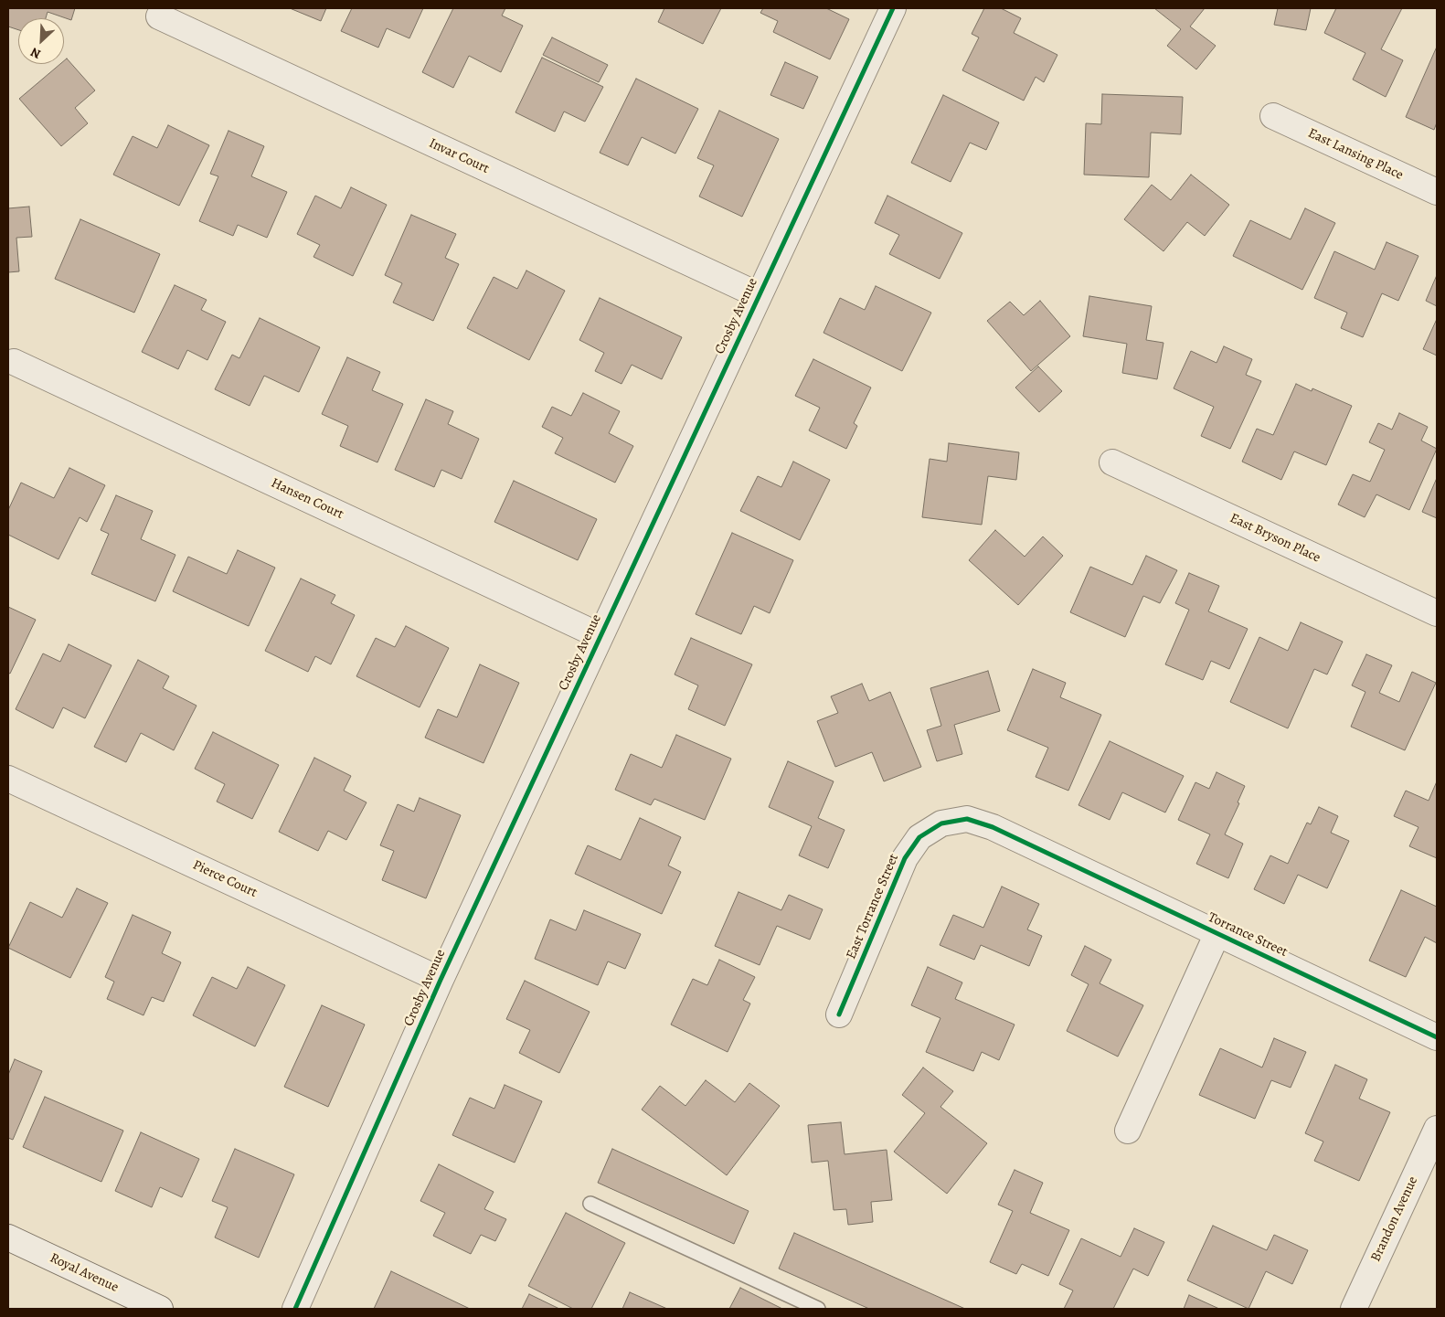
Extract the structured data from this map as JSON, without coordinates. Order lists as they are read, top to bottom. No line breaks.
{"streets":{"street":["East Lansing Place","Invar Court","Crosby Avenue","Hansen Court","East Bryson Place","Pierce Court","East Torrance Street","Torrance Street","Brandon Avenue","Royal Avenue"]},"crossings":[["Invar Court","Crosby Avenue"],["Crosby Avenue","Hansen Court"],["Crosby Avenue","Pierce Court"],["East Torrance Street","Torrance Street"]],"north":"bottom left"}
